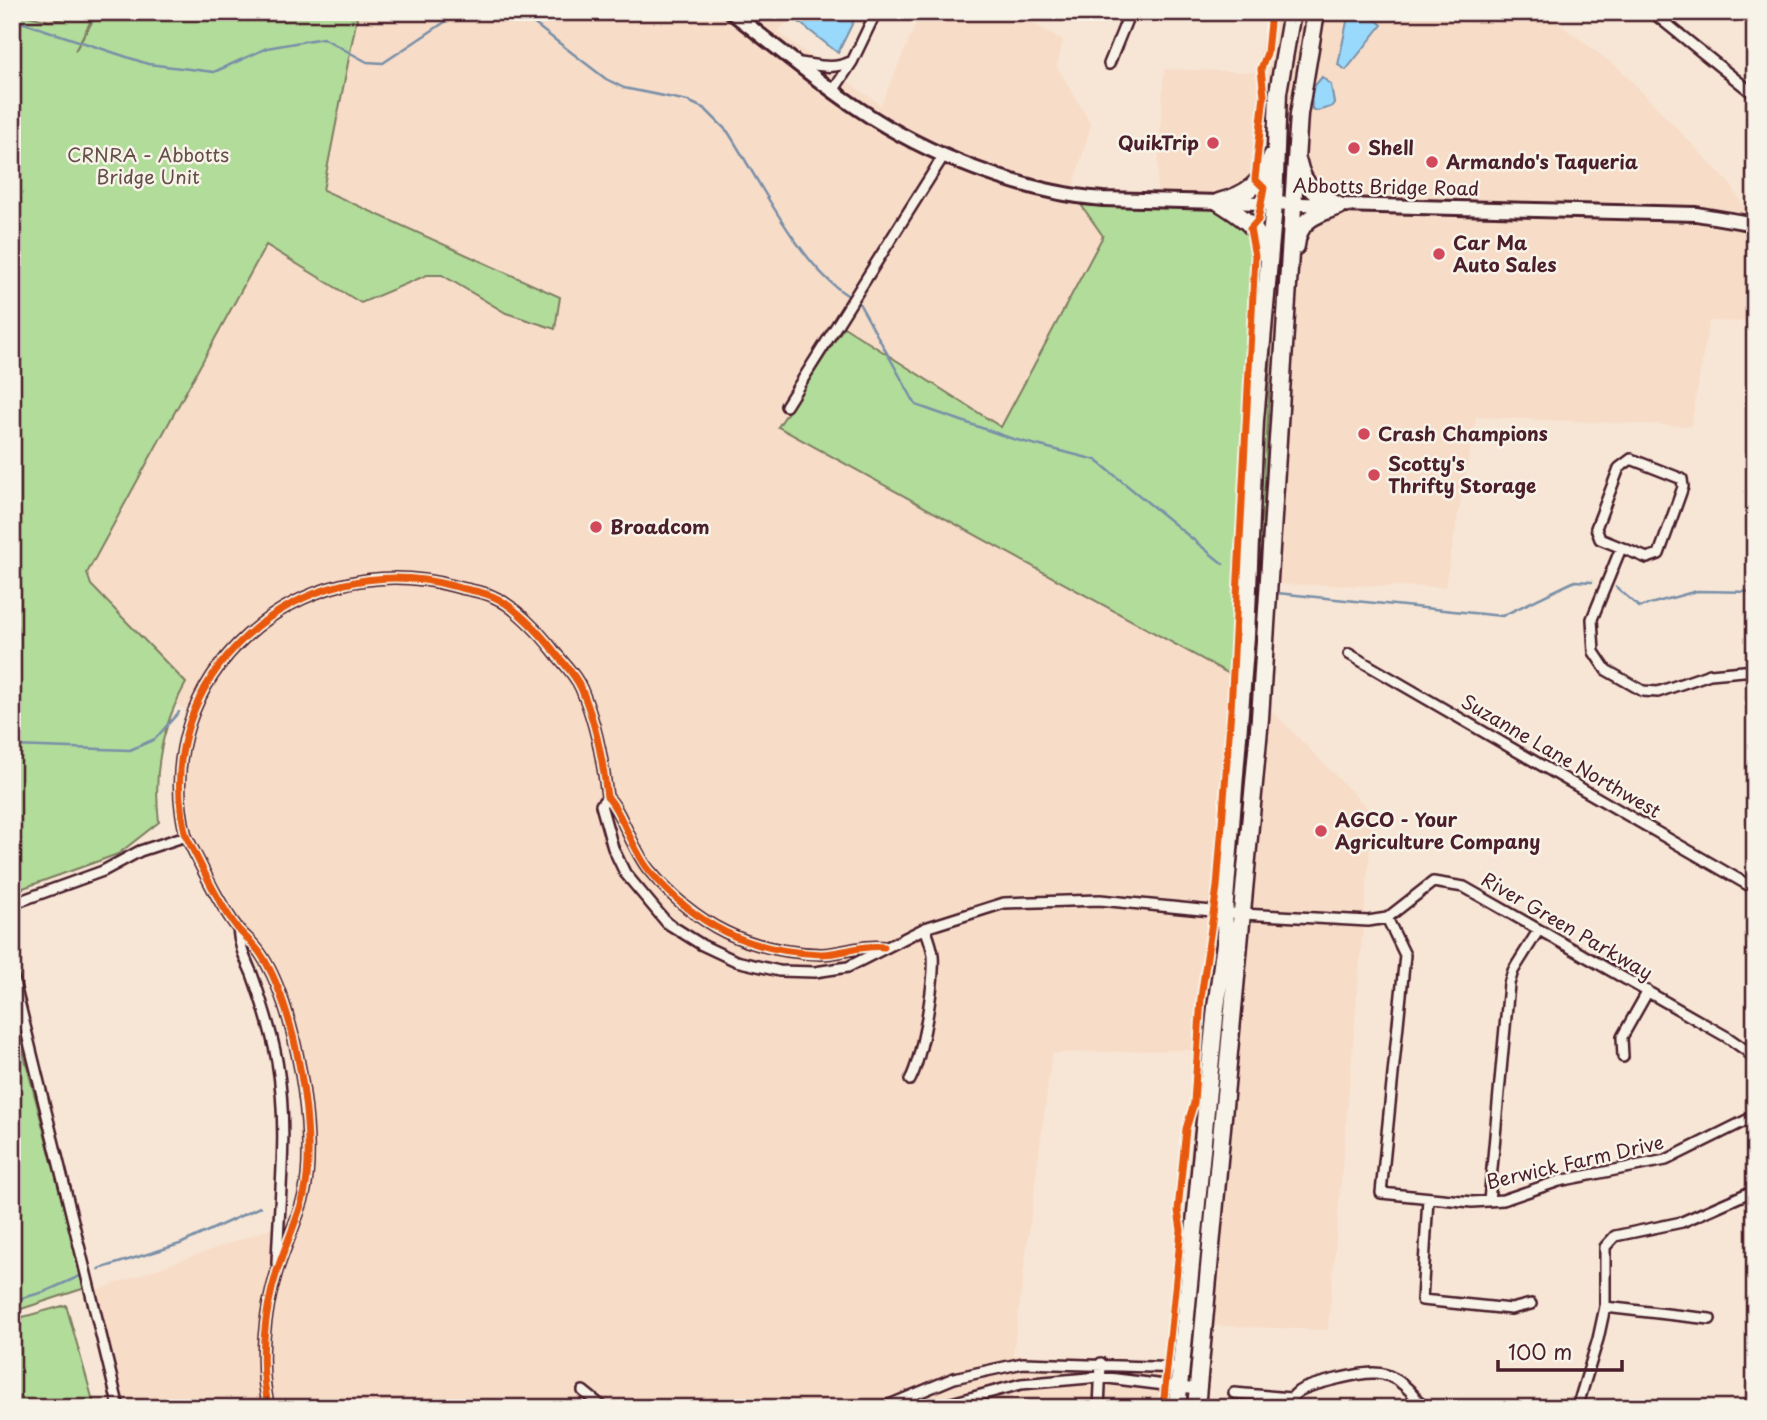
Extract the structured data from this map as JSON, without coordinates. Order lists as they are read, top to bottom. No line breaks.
{"streets":{"main road":["Abbotts Bridge Road"],"street":["Suzanne Lane Northwest","River Green Parkway","Berwick Farm Drive"]},"crossings":[["River Green Parkway","Berwick Farm Drive"]],"parks":["CRNRA - Abbotts Bridge Unit"],"places":["QuikTrip","Shell","Armando's Taqueria","Car Ma Auto Sales","Crash Champions","Scotty's Thrifty Storage","Broadcom","AGCO - Your Agriculture Company"],"scale_bar":"100 m"}
